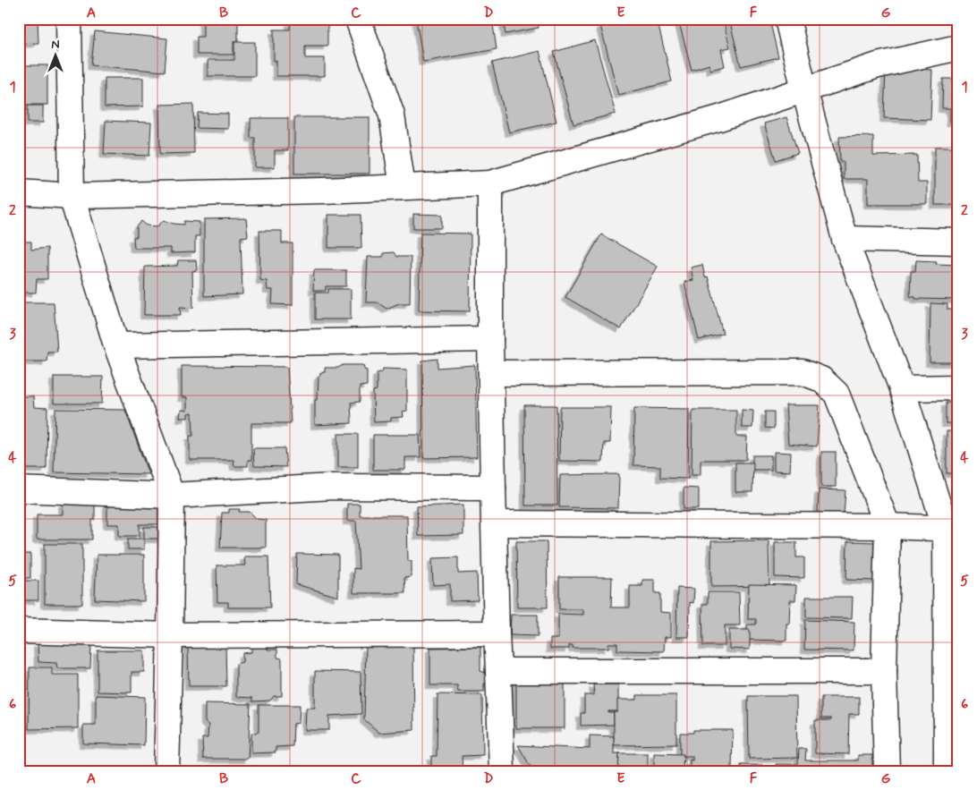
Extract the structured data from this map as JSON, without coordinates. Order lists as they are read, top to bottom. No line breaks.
{"north":"top","grid":{"columns":["A","B","C","D","E","F","G"],"rows":["1","2","3","4","5","6"]}}
